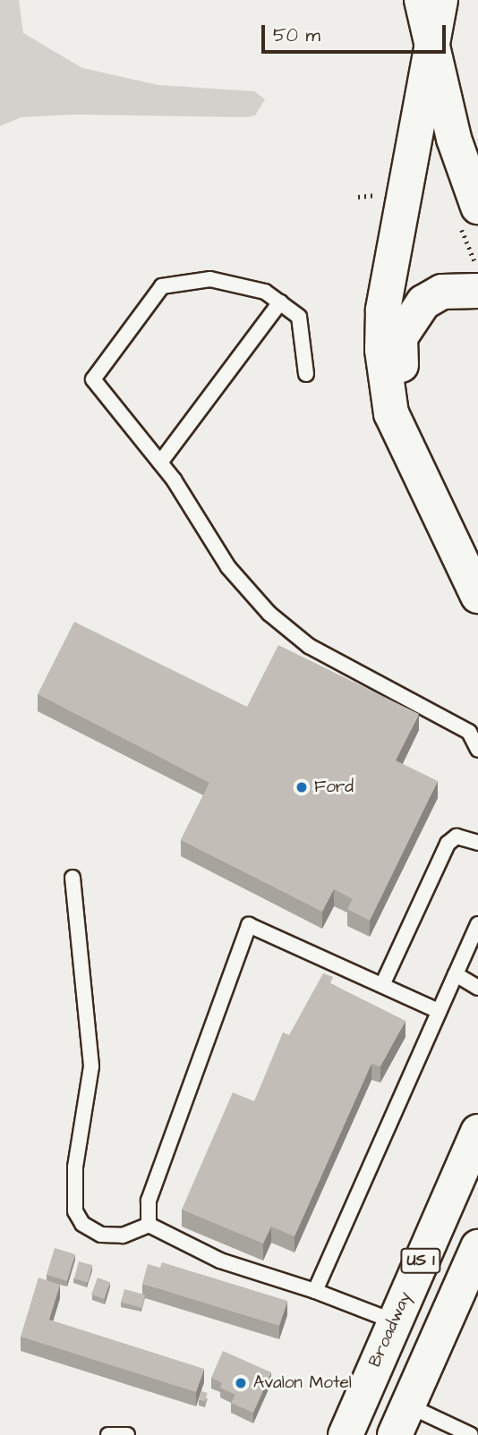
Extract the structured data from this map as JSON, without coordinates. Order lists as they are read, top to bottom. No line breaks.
{"streets":{"main road":["US 1","Broadway"]},"places":["Ford","Avalon Motel"],"scale_bar":"50 m"}
